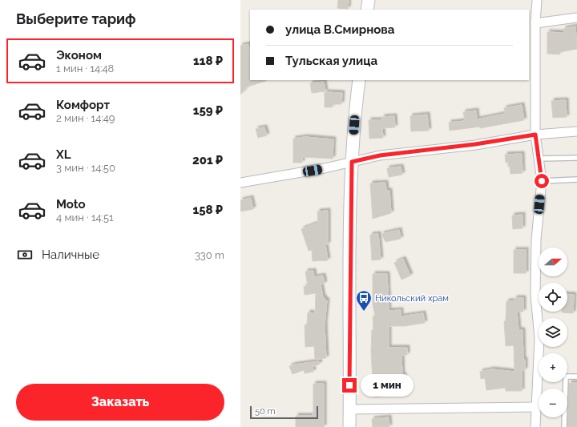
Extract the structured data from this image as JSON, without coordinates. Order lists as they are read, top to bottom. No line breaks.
{"places":{"bus stop":["Никольский храм"]},"scale_bar":"50 m","north":"right","page":{"heading":"Выберите тариф","banner":["улица В.Смирнова","Тульская улица"],"list":[{"name":"Эконом","note":"1 мин · 14:48","value":"118 ₽"},{"name":"Комфорт","note":"2 мин · 14:49","value":"159 ₽"},{"name":"XL","note":"3 мин · 14:50","value":"201 ₽"},{"name":"Moto","note":"4 мин · 14:51","value":"158 ₽"}],"pay":["Наличные","330 m"],"map_buttons":["+","−"],"bubble":"1 мин","buttons":"Заказать","scale":"50 m"}}
